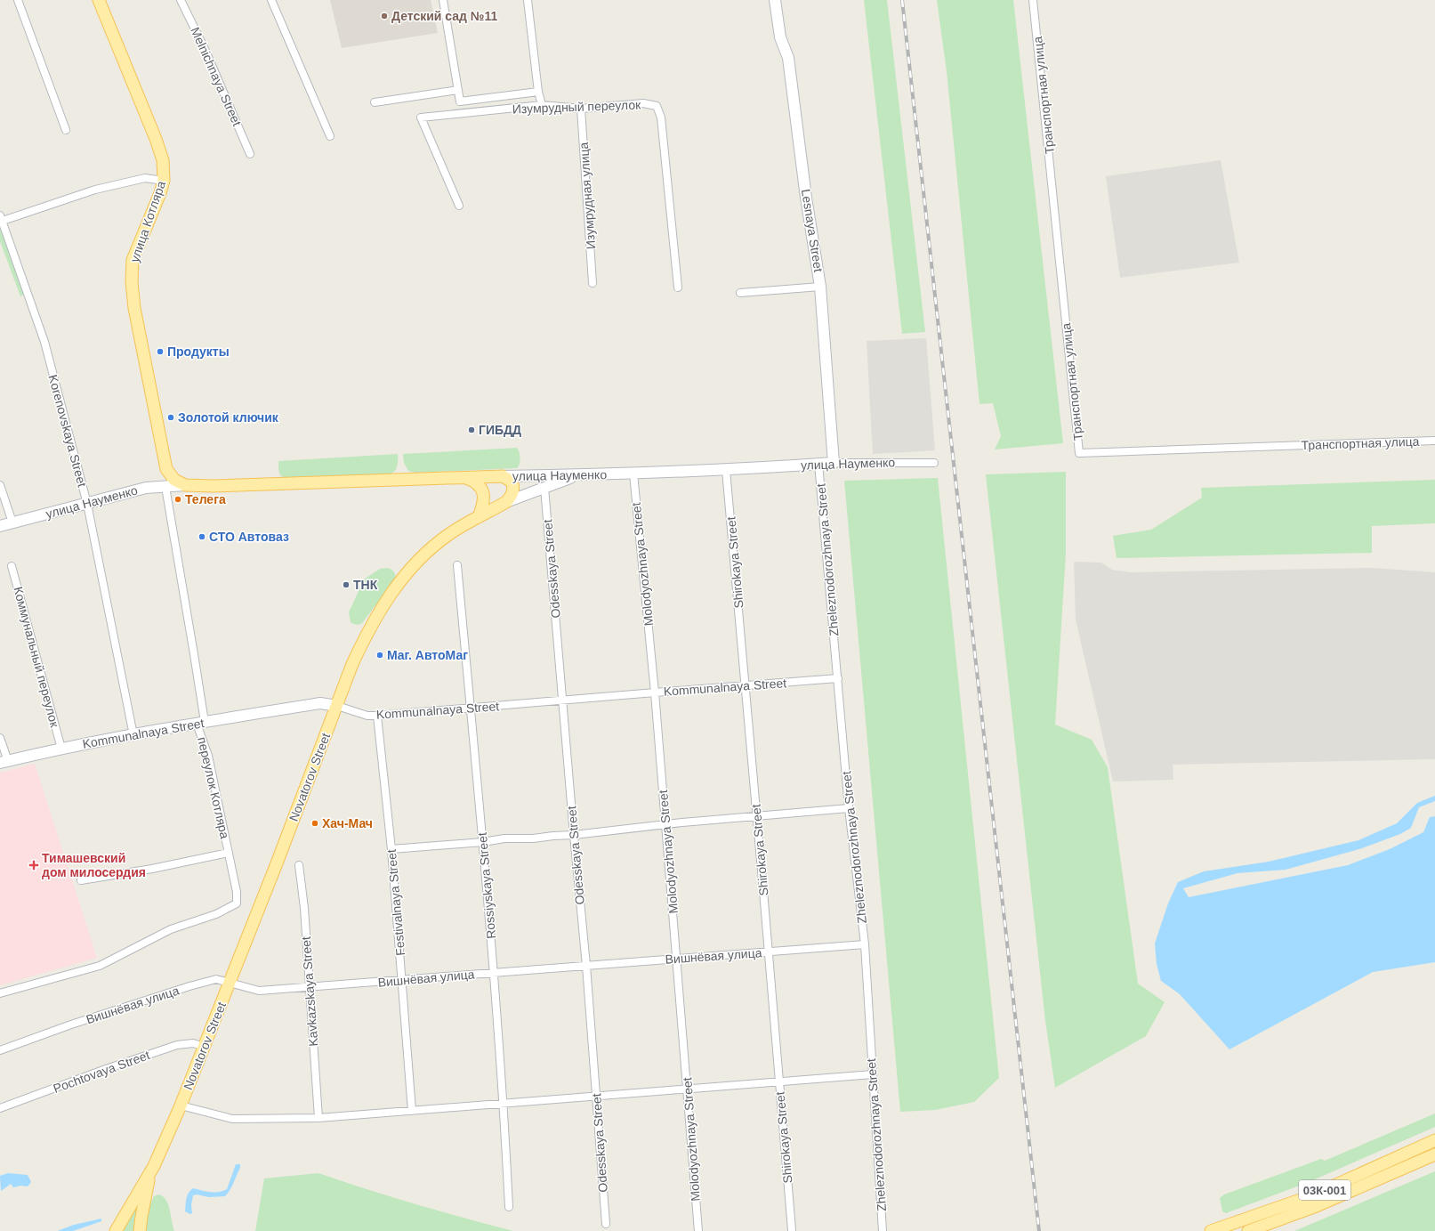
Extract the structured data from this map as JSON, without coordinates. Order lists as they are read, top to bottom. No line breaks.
{"streets":{"main road":["улица Котляра","Lesnaya Street","улица Науменко","Kommunalnaya Street","Novatorov Street","03К-001"],"street":["Melnichnaya Street","Транспортная улица","Изумрудный переулок","Изумрудная улица","Korenovskaya Street","Zheleznodorozhnaya Street","Shirokaya Street","Molodyozhnaya Street","Odesskaya Street","Коммунальный переулок","переулок Котляра","Rossiyskaya Street","Festivalnaya Street","Вишнёвая улица","Kavkazskaya Street","Pochtovaya Street"]},"crossings":[["Изумрудный переулок","Изумрудная улица"],["улица Котляра","улица Науменко"],["Lesnaya Street","улица Науменко"],["Korenovskaya Street","улица Науменко"],["Korenovskaya Street","Kommunalnaya Street"],["улица Науменко","Zheleznodorozhnaya Street"],["улица Науменко","Shirokaya Street"],["улица Науменко","Molodyozhnaya Street"],["улица Науменко","Novatorov Street"],["улица Науменко","переулок Котляра"],["Zheleznodorozhnaya Street","Kommunalnaya Street"],["Zheleznodorozhnaya Street","Вишнёвая улица"],["Shirokaya Street","Kommunalnaya Street"],["Shirokaya Street","Вишнёвая улица"],["Molodyozhnaya Street","Kommunalnaya Street"],["Molodyozhnaya Street","Вишнёвая улица"],["Odesskaya Street","Kommunalnaya Street"],["Odesskaya Street","Novatorov Street"],["Odesskaya Street","Вишнёвая улица"],["Коммунальный переулок","Kommunalnaya Street"],["Kommunalnaya Street","Novatorov Street"],["Kommunalnaya Street","переулок Котляра"],["Kommunalnaya Street","Rossiyskaya Street"],["Kommunalnaya Street","Festivalnaya Street"],["Novatorov Street","Вишнёвая улица"],["Novatorov Street","Pochtovaya Street"],["Rossiyskaya Street","Вишнёвая улица"],["Festivalnaya Street","Вишнёвая улица"],["Вишнёвая улица","Kavkazskaya Street"]],"places":{"other":["Детский сад №11","Продукты","Золотой ключик","ГИБДД","Телега","СТО Автоваз","ТНК","Маг. АвтоМаг","Хач-Мач"],"health":["Тимашевский дом милосердия"]}}
